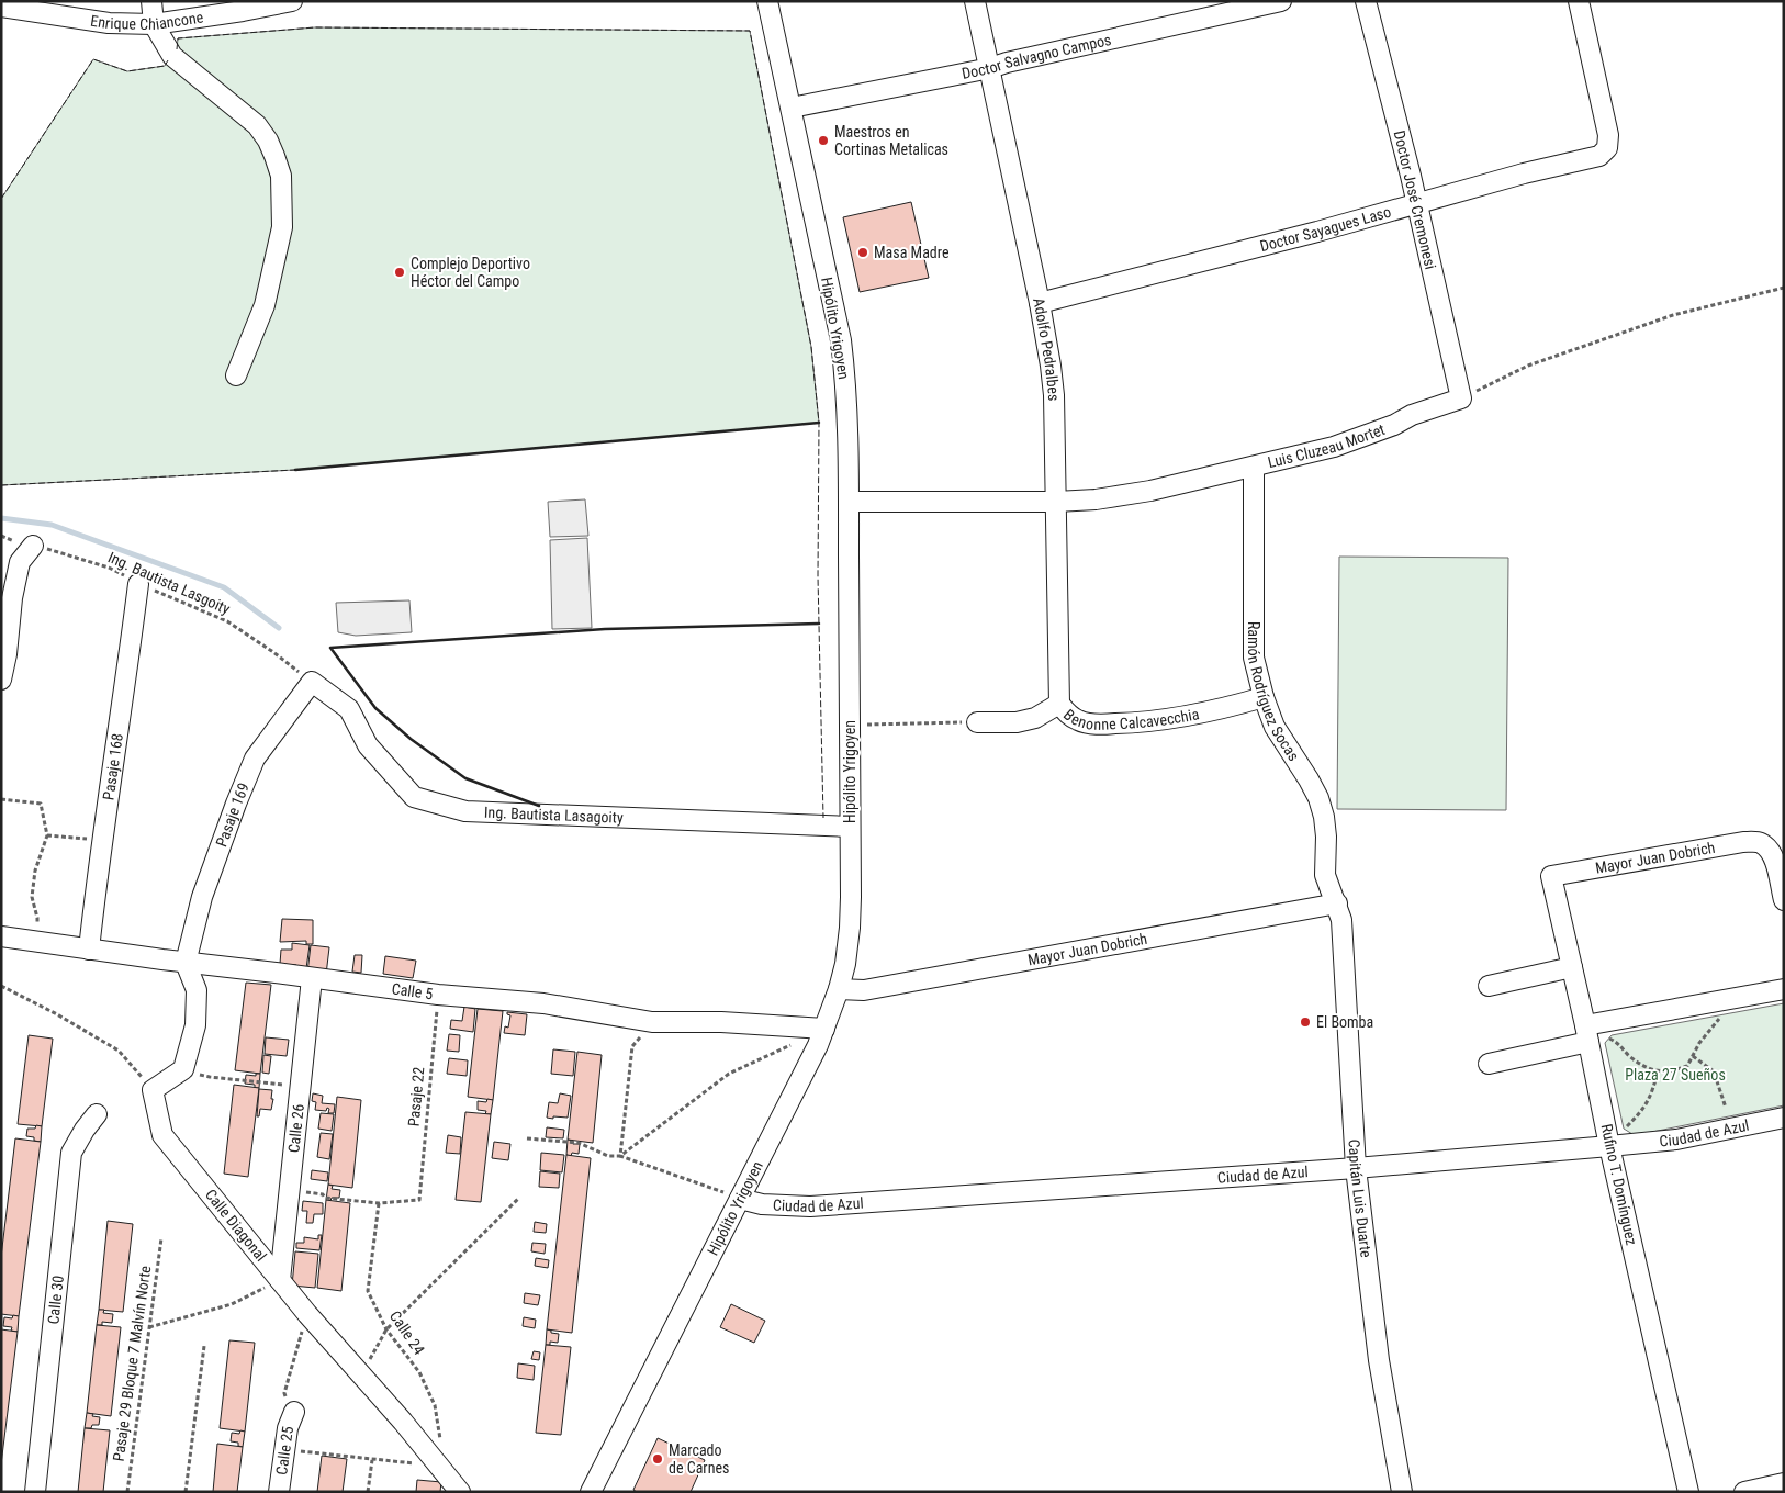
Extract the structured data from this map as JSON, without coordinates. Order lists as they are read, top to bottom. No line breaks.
{"streets":{"street":["Enrique Chiancone","Doctor Salvagno Campos","Doctor José Cremonesi","Doctor Sayagues Laso","Hipólito Yrigoyen","Adolfo Pedralbes","Luis Cluzeau Mortet","Ramón Rodríguez Socas","Benonne Calcavecchia","Pasaje 168","Pasaje 169","Ing. Bautista Lasagoity","Mayor Juan Dobrich","Calle 5","Calle 26","Ciudad de Azul","Rufino T. Domínguez","Capitán Luis Duarte","Calle Diagonal","Calle 30","Calle 25"],"path":["Ing. Bautista Lasgoity","Pasaje 22","Calle 24","Pasaje 29 Bloque 7 Malvín Norte"]},"crossings":[["Doctor Salvagno Campos","Hipólito Yrigoyen"],["Doctor Salvagno Campos","Adolfo Pedralbes"],["Doctor José Cremonesi","Doctor Sayagues Laso"],["Doctor José Cremonesi","Luis Cluzeau Mortet"],["Doctor Sayagues Laso","Adolfo Pedralbes"],["Hipólito Yrigoyen","Luis Cluzeau Mortet"],["Hipólito Yrigoyen","Ing. Bautista Lasagoity"],["Hipólito Yrigoyen","Mayor Juan Dobrich"],["Hipólito Yrigoyen","Calle 5"],["Hipólito Yrigoyen","Ciudad de Azul"],["Adolfo Pedralbes","Luis Cluzeau Mortet"],["Adolfo Pedralbes","Benonne Calcavecchia"],["Luis Cluzeau Mortet","Ramón Rodríguez Socas"],["Ing. Bautista Lasgoity","Pasaje 168"],["Ing. Bautista Lasgoity","Pasaje 169"],["Ing. Bautista Lasgoity","Ing. Bautista Lasagoity"],["Ramón Rodríguez Socas","Benonne Calcavecchia"],["Ramón Rodríguez Socas","Mayor Juan Dobrich"],["Ramón Rodríguez Socas","Capitán Luis Duarte"],["Pasaje 168","Calle 5"],["Pasaje 169","Ing. Bautista Lasagoity"],["Pasaje 169","Calle 5"],["Mayor Juan Dobrich","Rufino T. Domínguez"],["Mayor Juan Dobrich","Capitán Luis Duarte"],["Calle 5","Pasaje 22"],["Calle 5","Calle 26"],["Pasaje 22","Calle 24"],["Calle 26","Calle Diagonal"],["Ciudad de Azul","Rufino T. Domínguez"],["Ciudad de Azul","Capitán Luis Duarte"]],"parks":["Plaza 27 Sueños"],"places":["Maestros en Cortinas Metalicas","Masa Madre","Complejo Deportivo Héctor del Campo","El Bomba","Marcado de Carnes"]}
